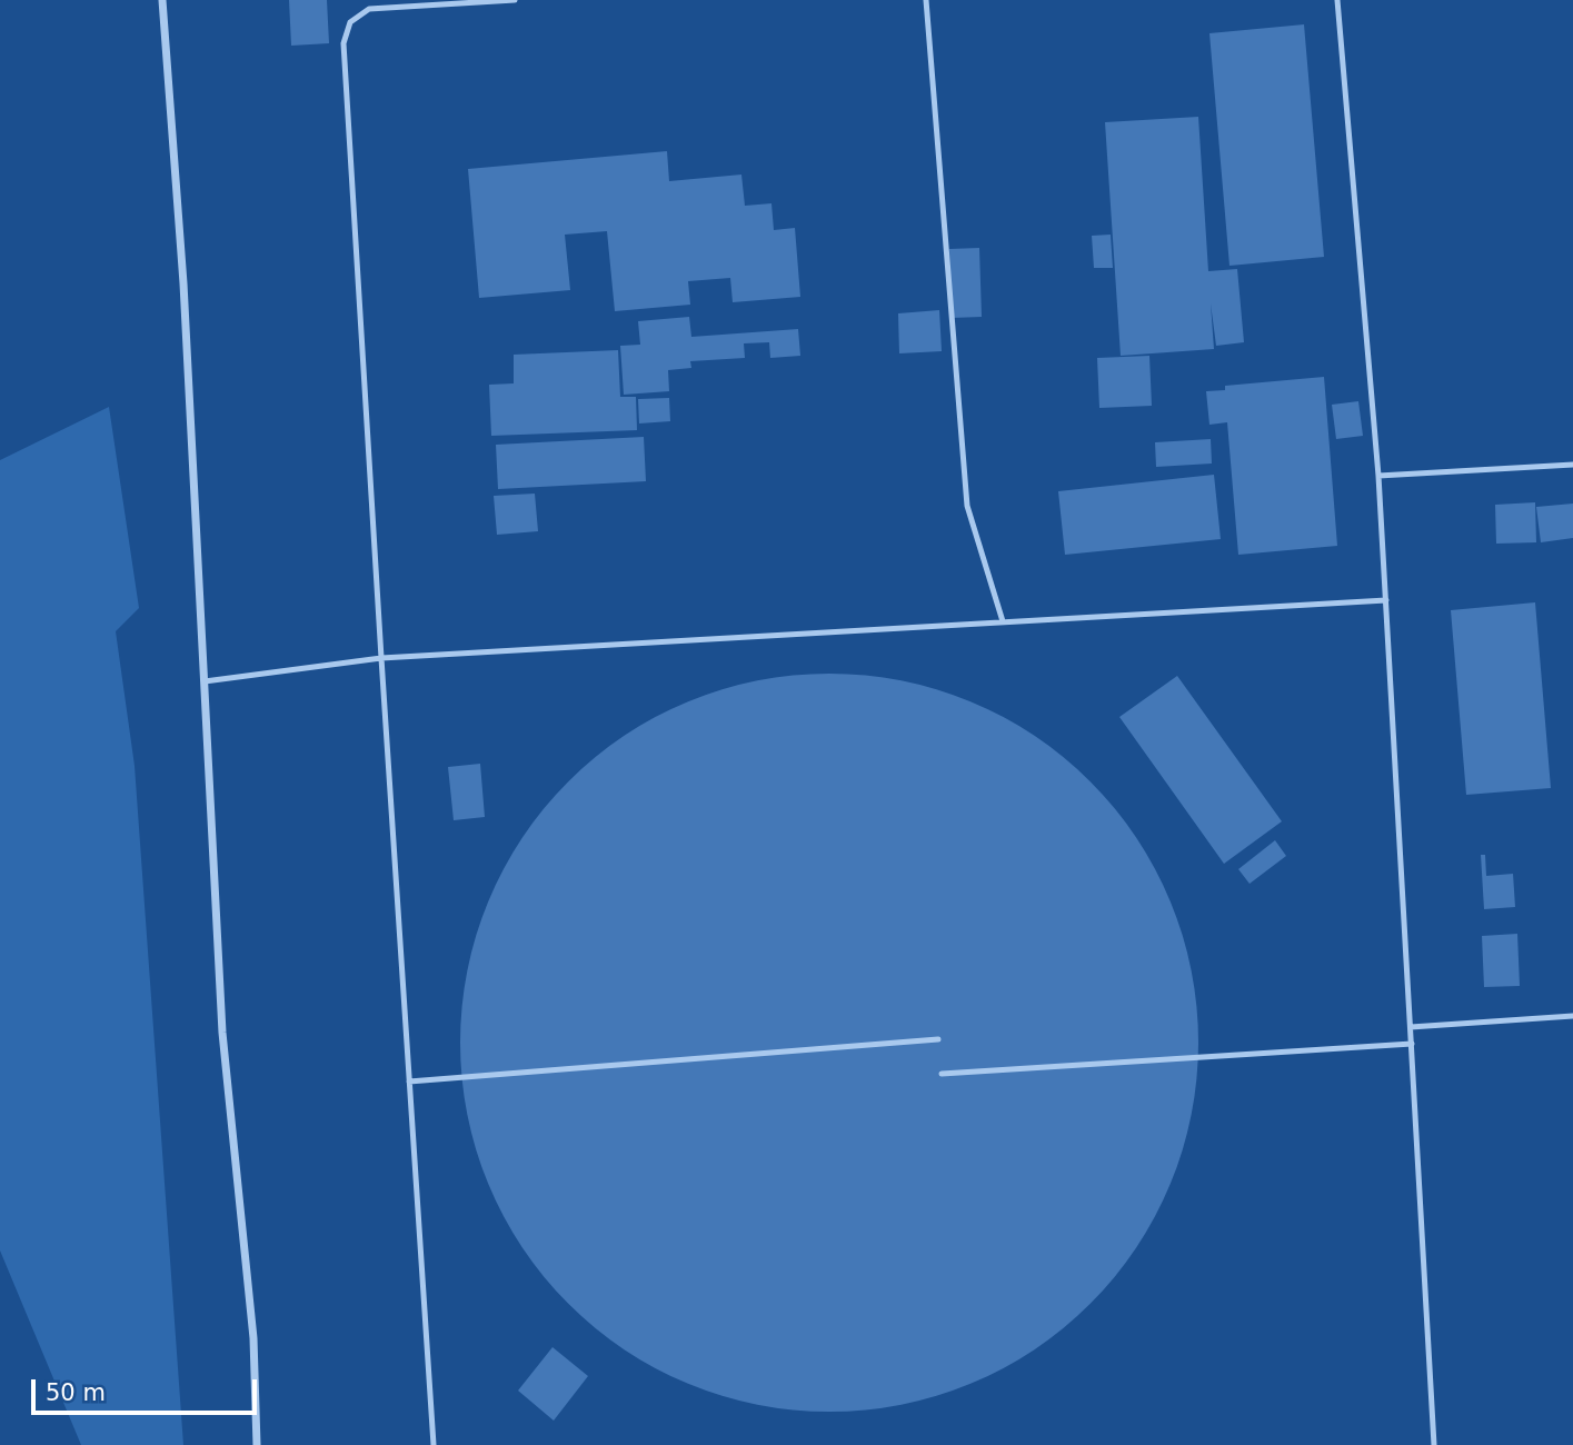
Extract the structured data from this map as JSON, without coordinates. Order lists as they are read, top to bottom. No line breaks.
{"scale_bar":"50 m"}
